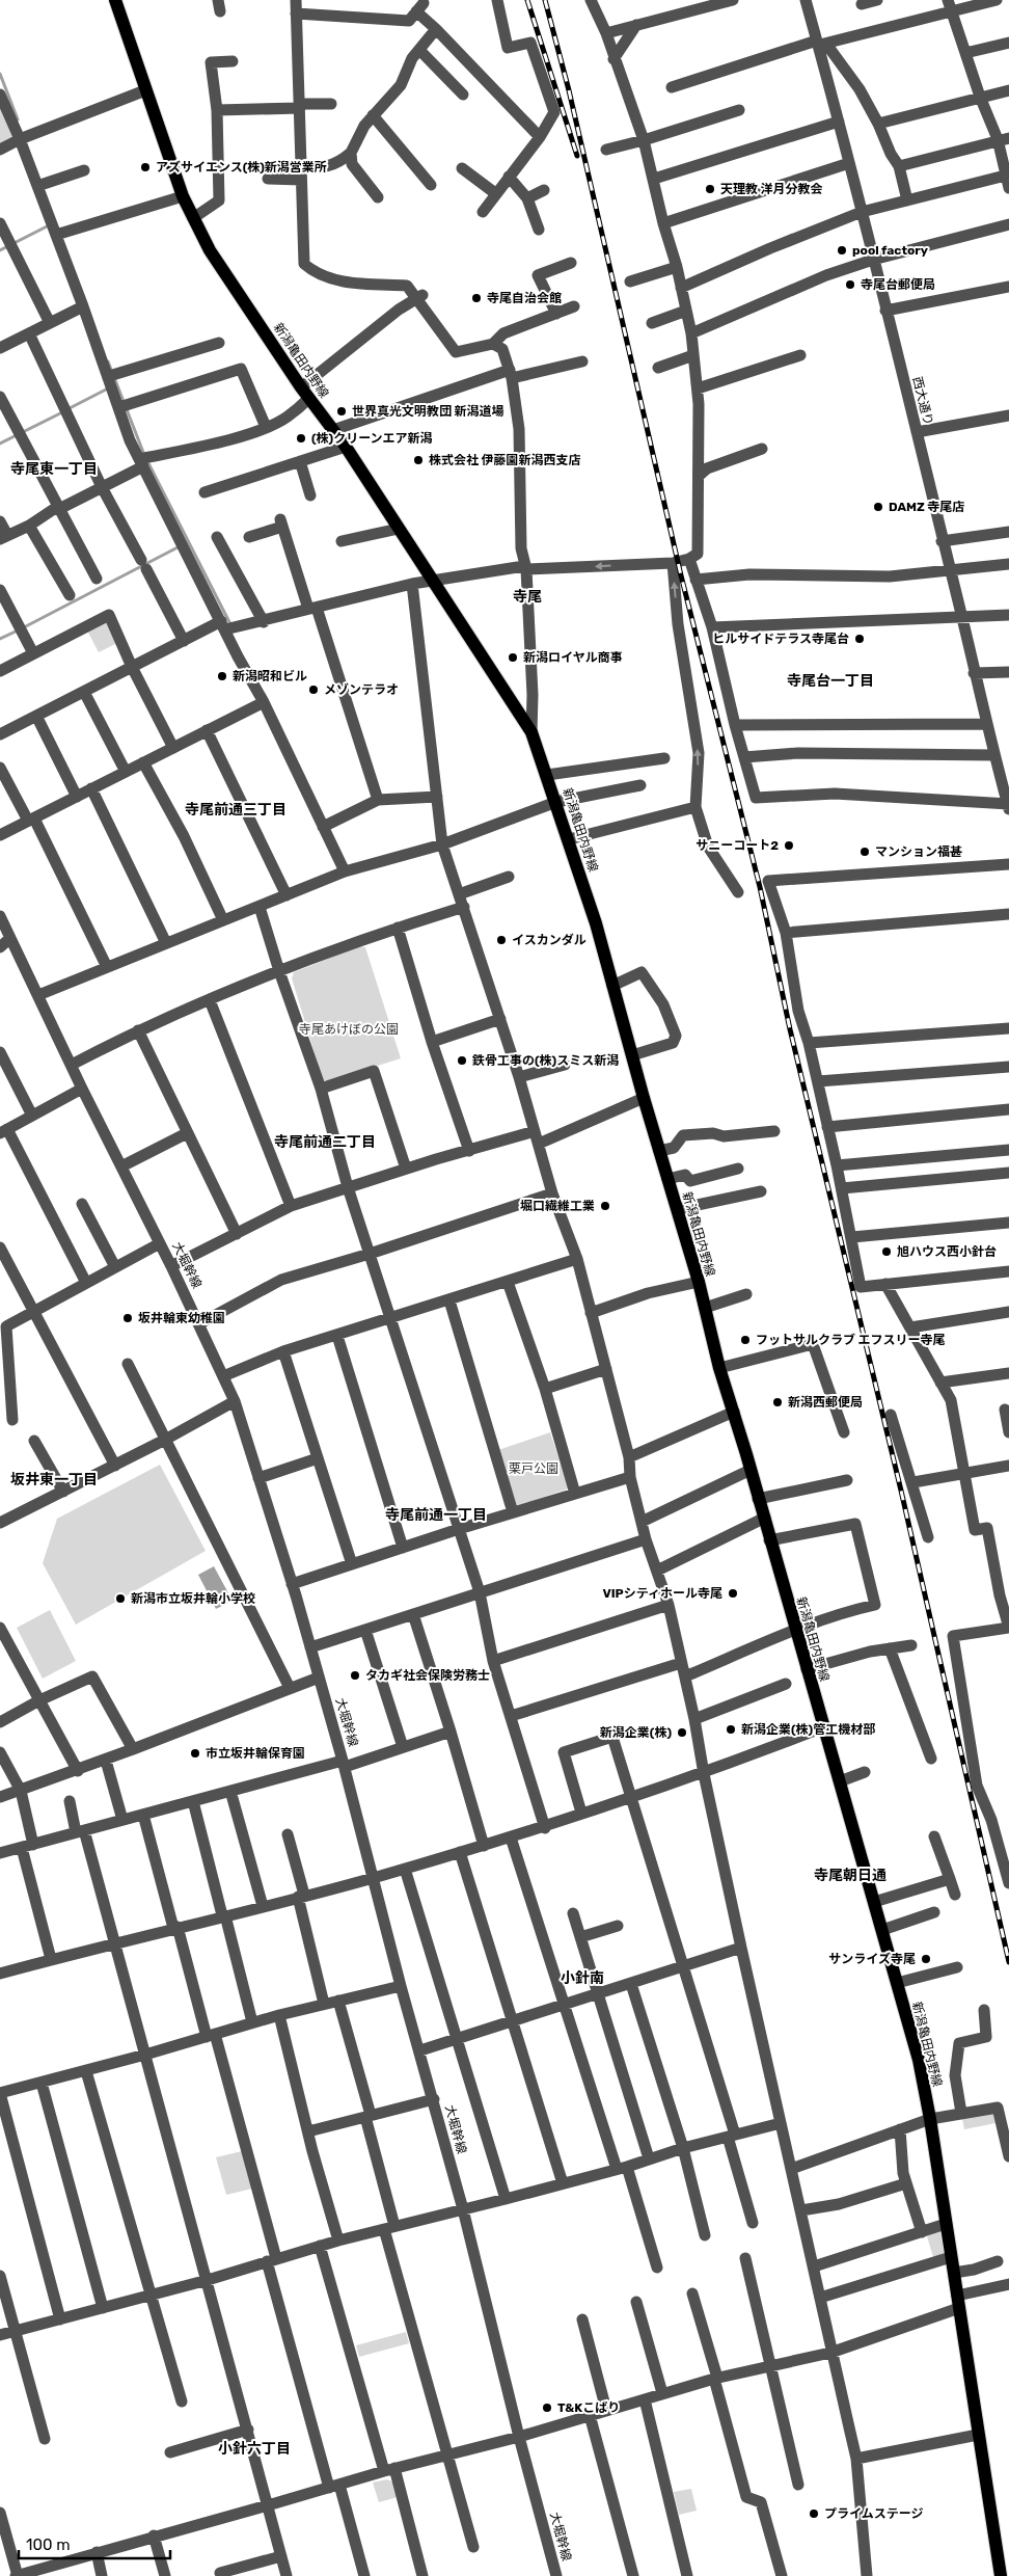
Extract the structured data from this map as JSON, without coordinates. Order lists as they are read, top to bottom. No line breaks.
{"streets":{"main road":["新潟亀田内野線"],"street":["西大通り","大堀幹線"]},"districts":["寺尾東一丁目","寺尾","寺尾台一丁目","寺尾前通三丁目","寺尾前通二丁目","坂井東一丁目","寺尾前通一丁目","寺尾朝日通","小針南","小針六丁目"],"parks":["寺尾あけぼの公園","栗戸公園"],"places":["アズサイエンス(株)新潟営業所","天理教 洋月分教会","pool factory","寺尾台郵便局","寺尾自治会館","世界真光文明教団 新潟道場","(株)クリーンエア新潟","株式会社 伊藤園新潟西支店","DAMZ 寺尾店","ヒルサイドテラス寺尾台","新潟ロイヤル商事","新潟昭和ビル","メゾンテラオ","サニーコート2","マンション福甚","イスカンダル","鉄骨工事の(株)スミス新潟","堀口繊維工業","旭ハウス西小針台","坂井輪東幼稚園","フットサルクラブ エフスリー寺尾","新潟西郵便局","VIPシティホール寺尾","新潟市立坂井輪小学校","タカギ社会保険労務士","新潟企業(株)管工機材部","新潟企業(株)","市立坂井輪保育園","サンライズ寺尾","T&Kこばり","プライムステージ"],"scale_bar":"100 m"}
